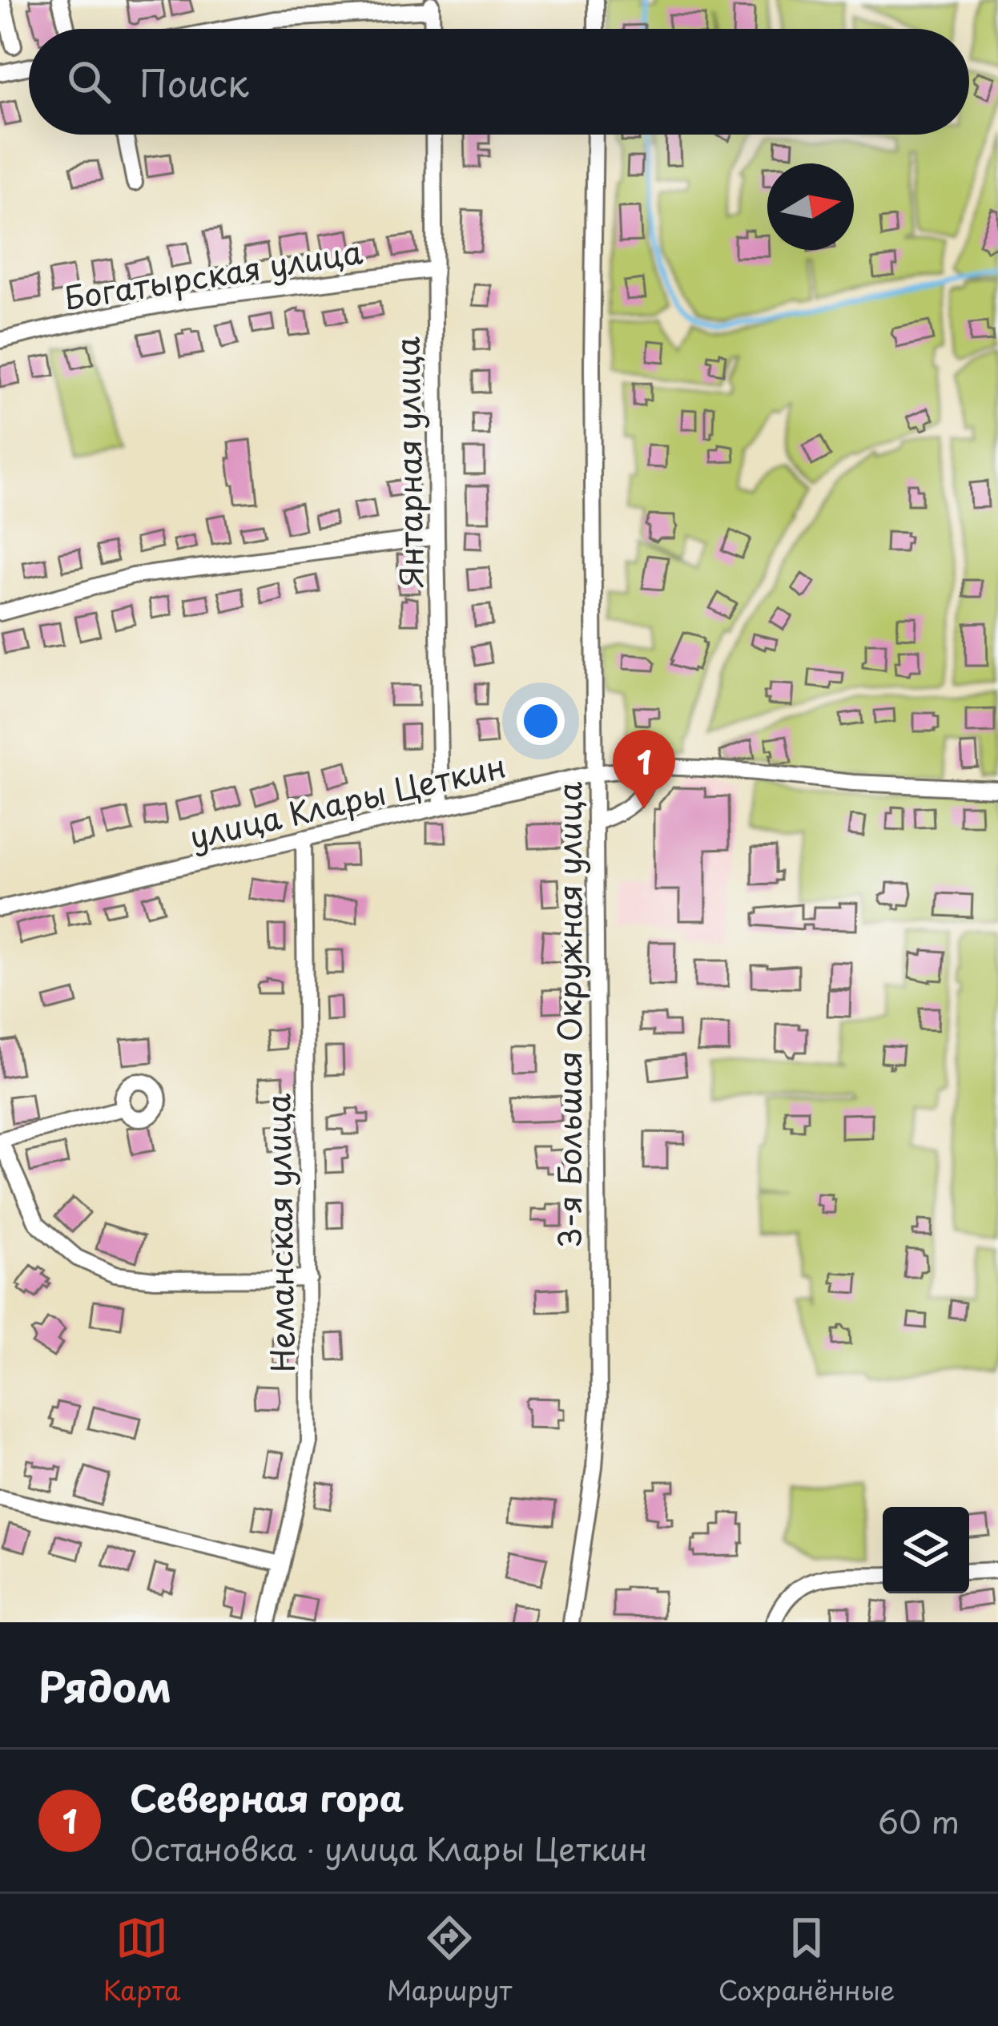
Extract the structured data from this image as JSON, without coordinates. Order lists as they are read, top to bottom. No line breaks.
{"streets":{"street":["Богатырская улица","Янтарная улица","улица Клары Цеткин","3-я Большая Окружная улица","Неманская улица"]},"crossings":[["Богатырская улица","Янтарная улица"],["Янтарная улица","улица Клары Цеткин"],["улица Клары Цеткин","3-я Большая Окружная улица"],["улица Клары Цеткин","Неманская улица"]],"north":"right","page":{"search":"Поиск","pins":"1","heading":"Рядом","list":[{"mark":"1","name":"Северная гора","note":"Остановка · улица Клары Цеткин","value":"60 m"}],"nav":["Карта","Маршрут","Сохранённые"]}}
